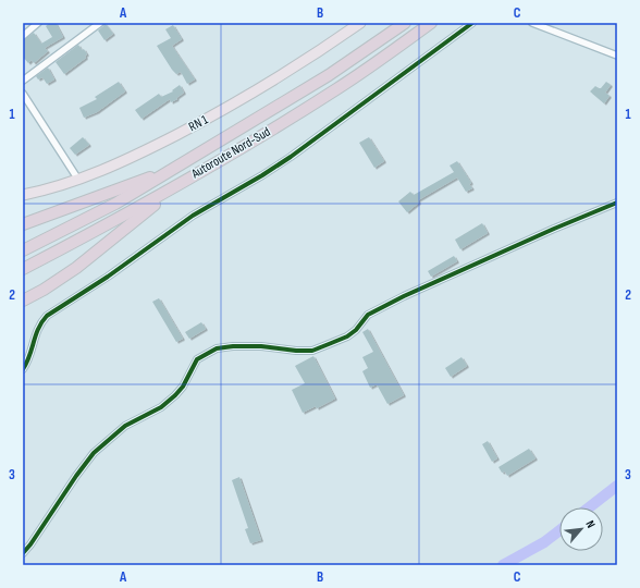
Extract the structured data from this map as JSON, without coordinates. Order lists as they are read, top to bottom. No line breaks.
{"streets":{"highway":["Autoroute Nord-Sud"],"main road":["RN 1"]},"north":"top right","grid":{"columns":["A","B","C"],"rows":["1","2","3"]}}
